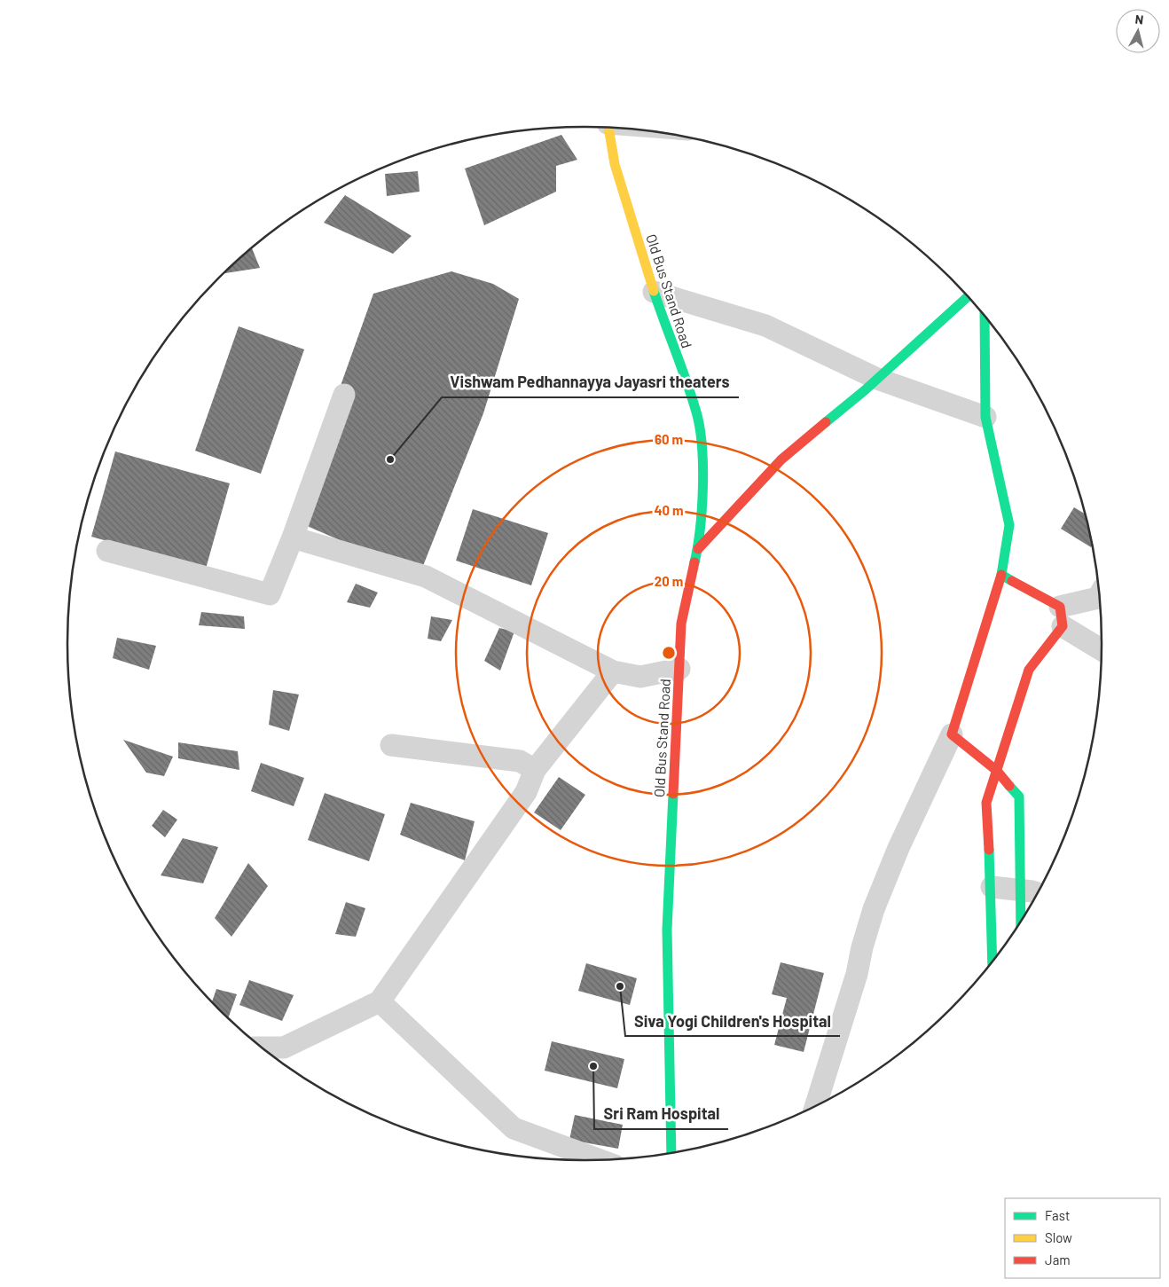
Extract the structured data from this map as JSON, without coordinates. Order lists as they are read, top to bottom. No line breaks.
{"streets":{"main road":["Old Bus Stand Road"]},"places":["Vishwam Pedhannayya Jayasri theaters","Siva Yogi Children's Hospital","Sri Ram Hospital"],"legend":["Fast","Slow","Jam"],"north":"top","rings":["60 m","40 m","20 m"]}
